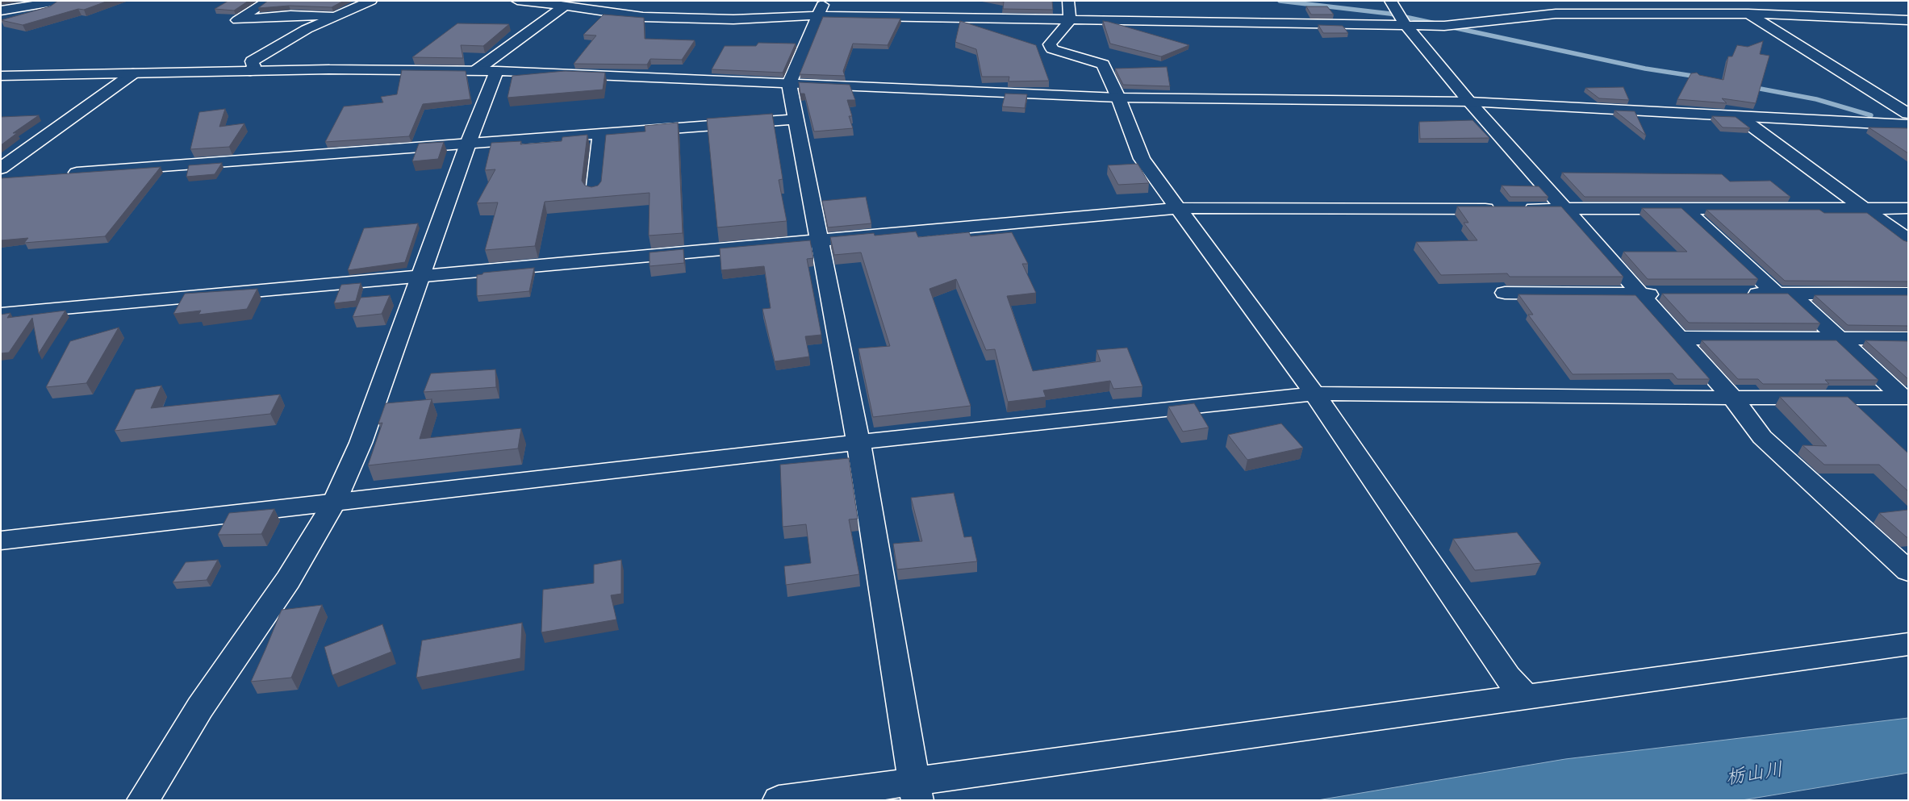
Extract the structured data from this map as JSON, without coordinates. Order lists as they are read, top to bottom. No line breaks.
{"water":["栃山川"]}
